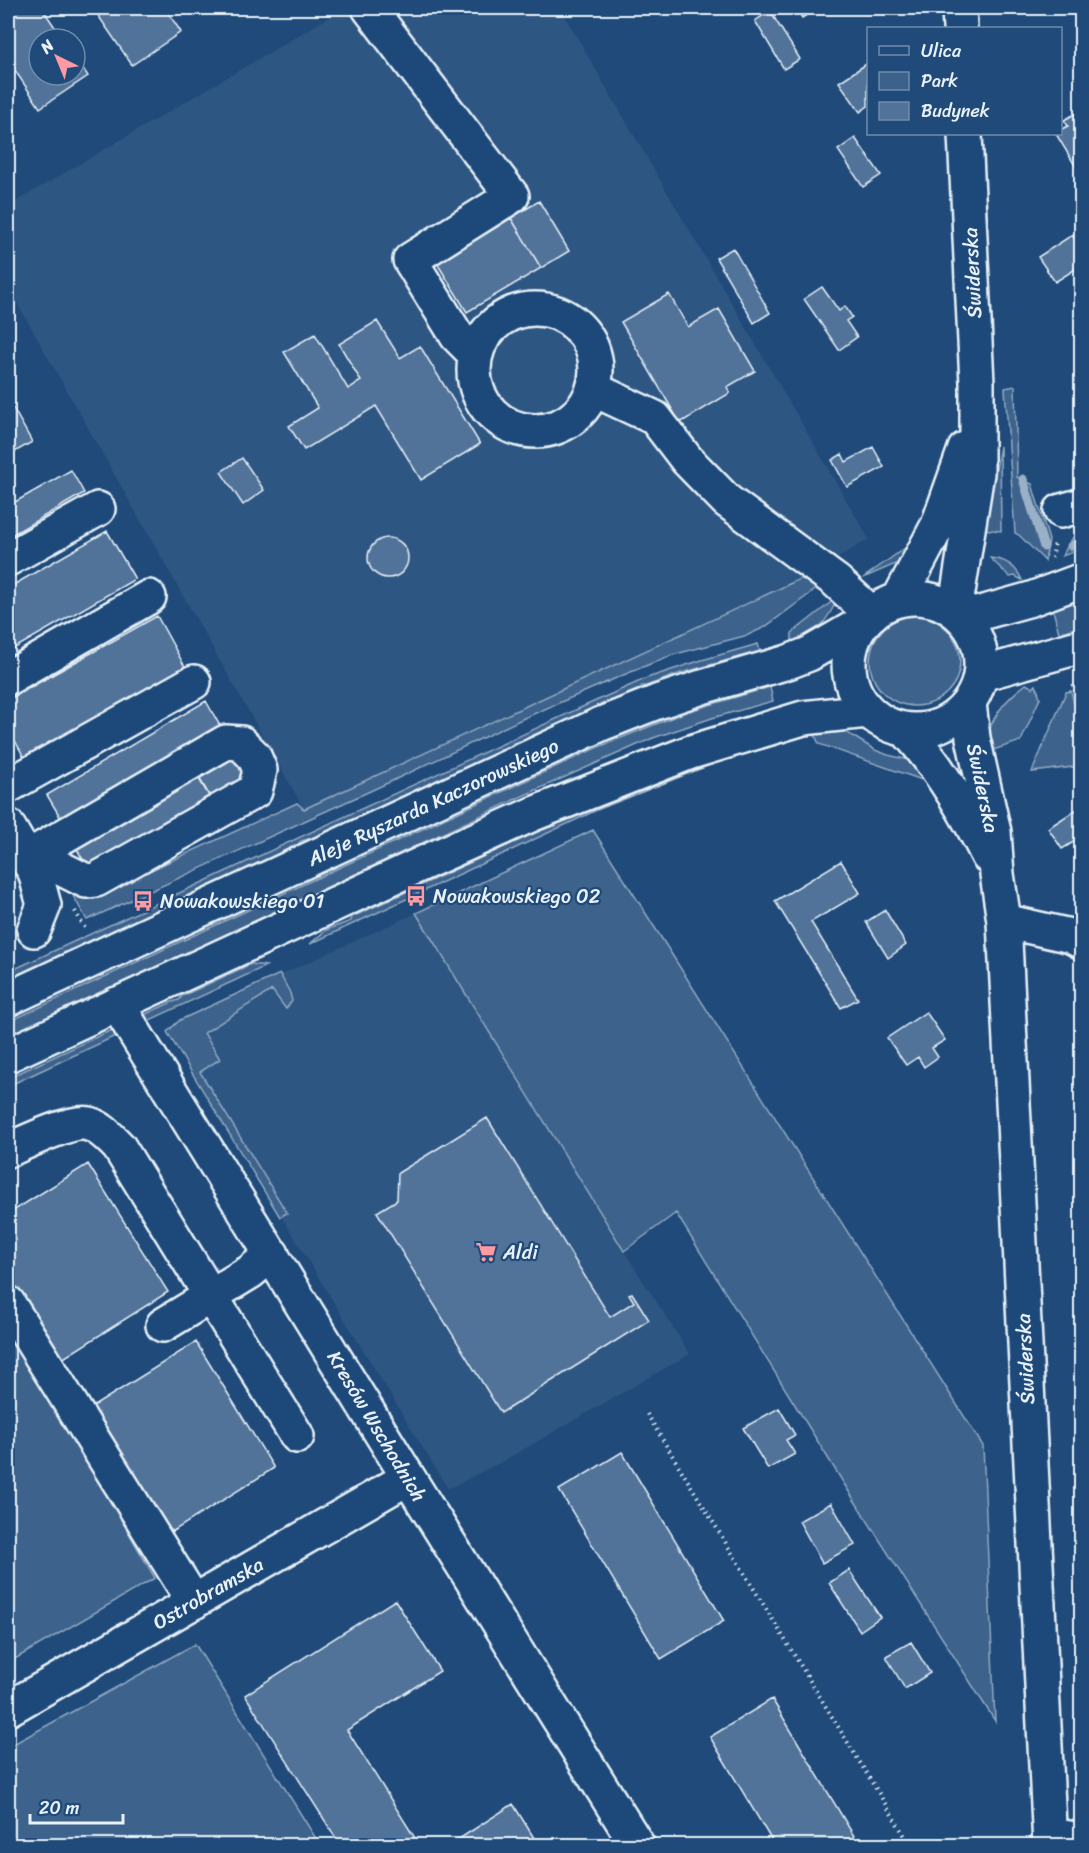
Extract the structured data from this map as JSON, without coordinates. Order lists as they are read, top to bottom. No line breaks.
{"streets":{"main road":["Świderska","Aleje Ryszarda Kaczorowskiego","Kresów Wschodnich","Ostrobramska"]},"crossings":[["Świderska","Aleje Ryszarda Kaczorowskiego"],["Kresów Wschodnich","Ostrobramska"]],"places":{"bus stop":["Nowakowskiego 02","Nowakowskiego 01"],"supermarket":["Aldi"]},"legend":["Ulica","Park","Budynek"],"scale_bar":"20 m","north":"top left"}
